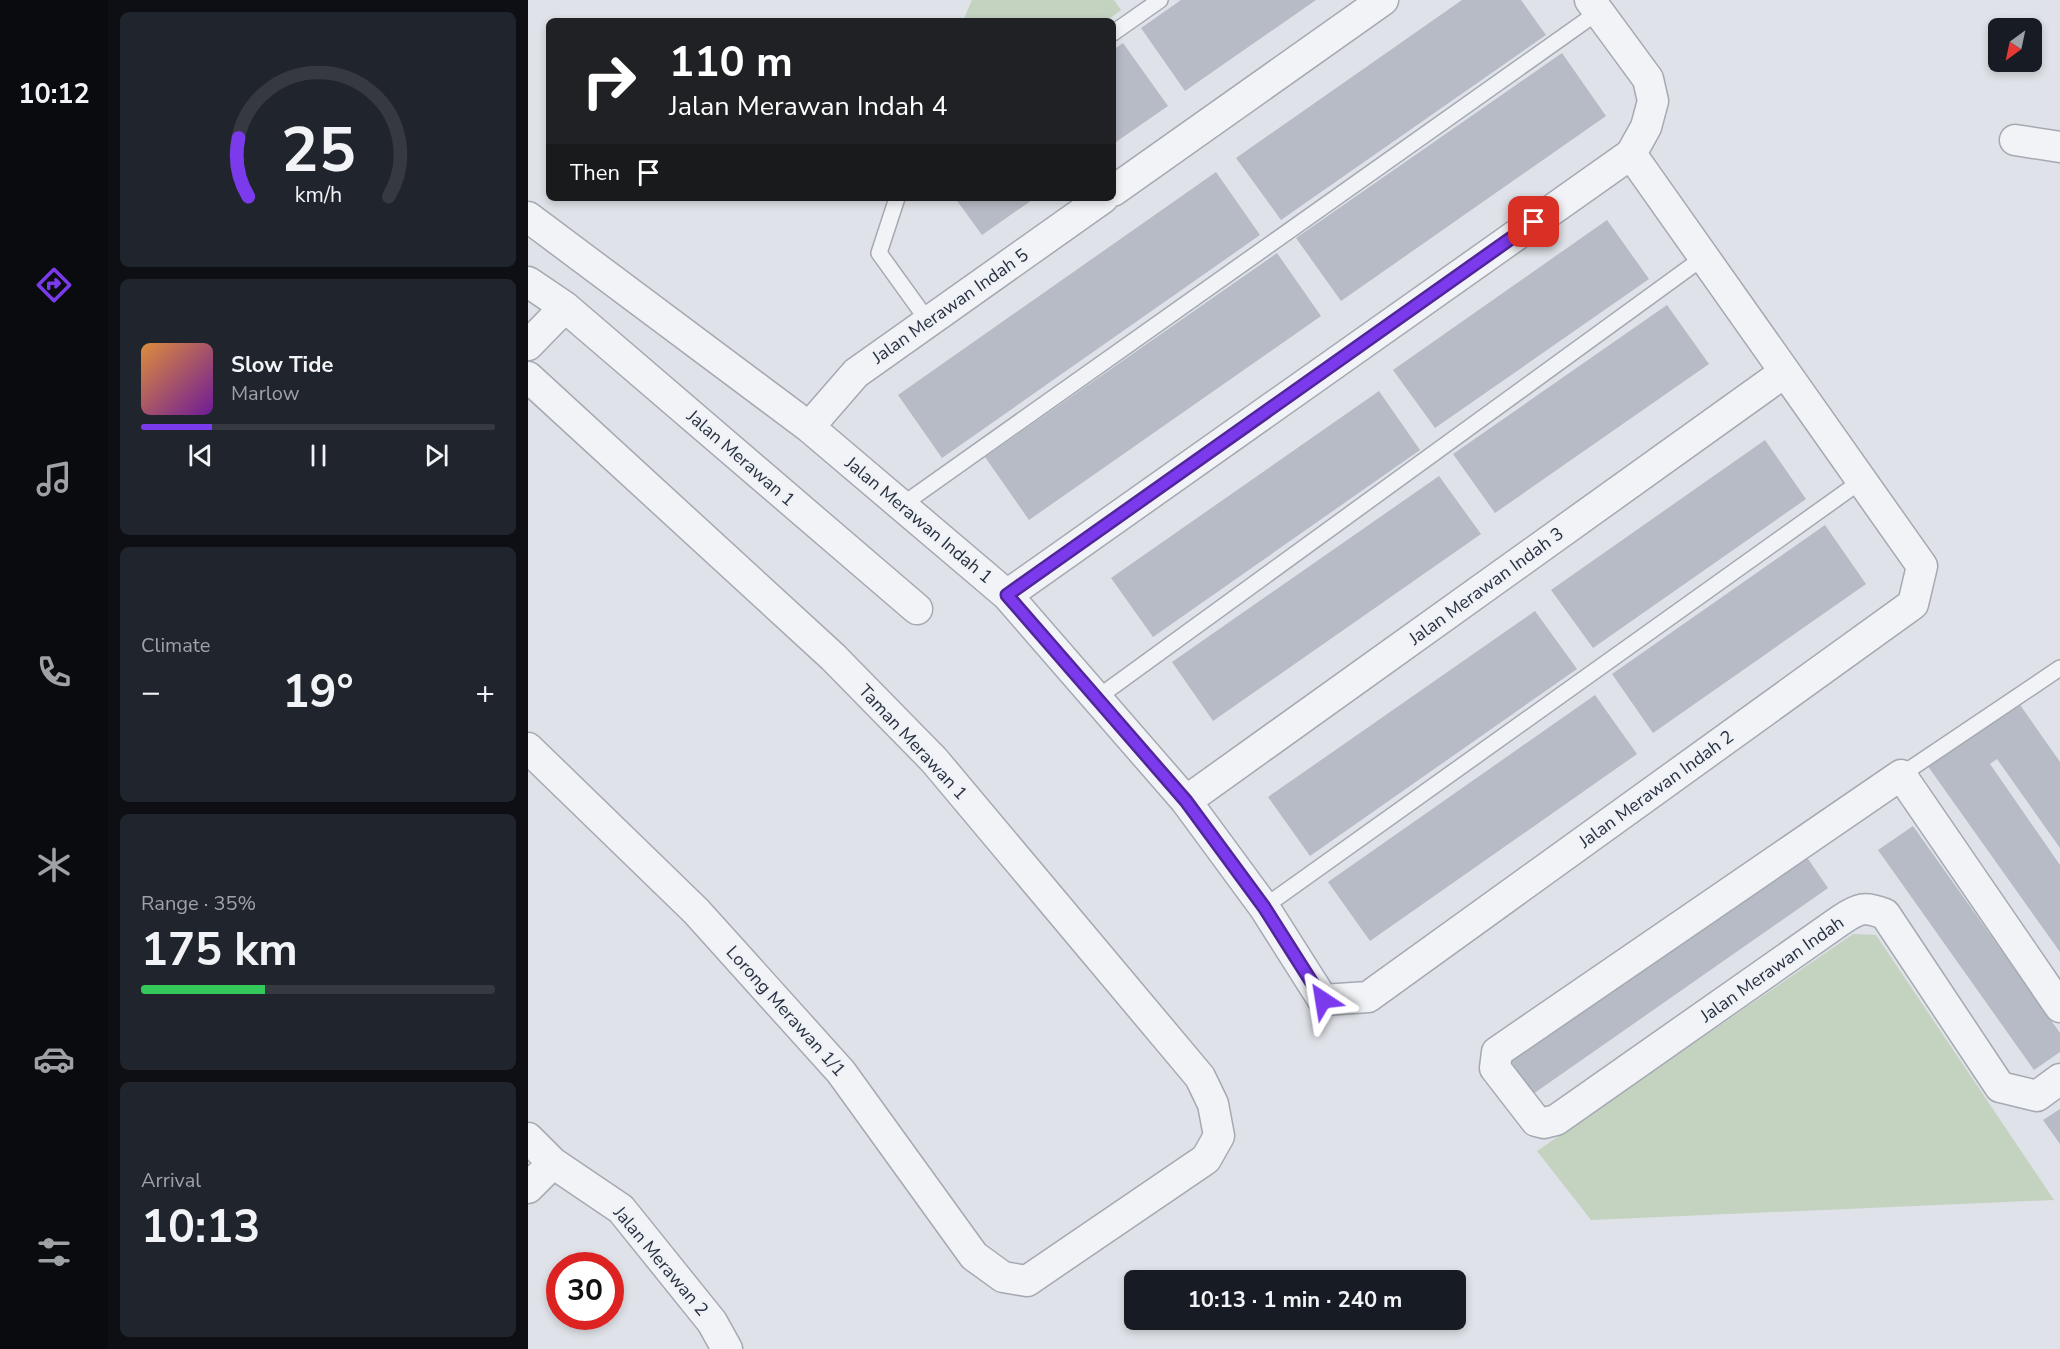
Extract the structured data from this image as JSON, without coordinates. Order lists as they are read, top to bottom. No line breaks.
{"streets":{"street":["Jalan Merawan Indah 5","Jalan Merawan 1","Jalan Merawan Indah 1","Jalan Merawan Indah 3","Taman Merawan 1","Jalan Merawan Indah 2","Jalan Merawan Indah","Lorong Merawan 1/1","Jalan Merawan 2"]},"crossings":[["Jalan Merawan Indah 5","Jalan Merawan Indah 1"],["Jalan Merawan Indah 1","Jalan Merawan Indah 3"],["Jalan Merawan Indah 1","Jalan Merawan Indah 2"],["Taman Merawan 1","Lorong Merawan 1/1"]],"north":"bottom left","page":{"tabs":"10:12","turn":["110 m","Jalan Merawan Indah 4"],"then":"Then","song":["Slow Tide","Marlow"],"tile":["Climate",["Range · 35%","175 km"],["Arrival","10:13"]],"heat":["−","19°","+"],"limit":"30","trip":"10:13 · 1 min · 240 m","gauge":["25","km/h"]}}
